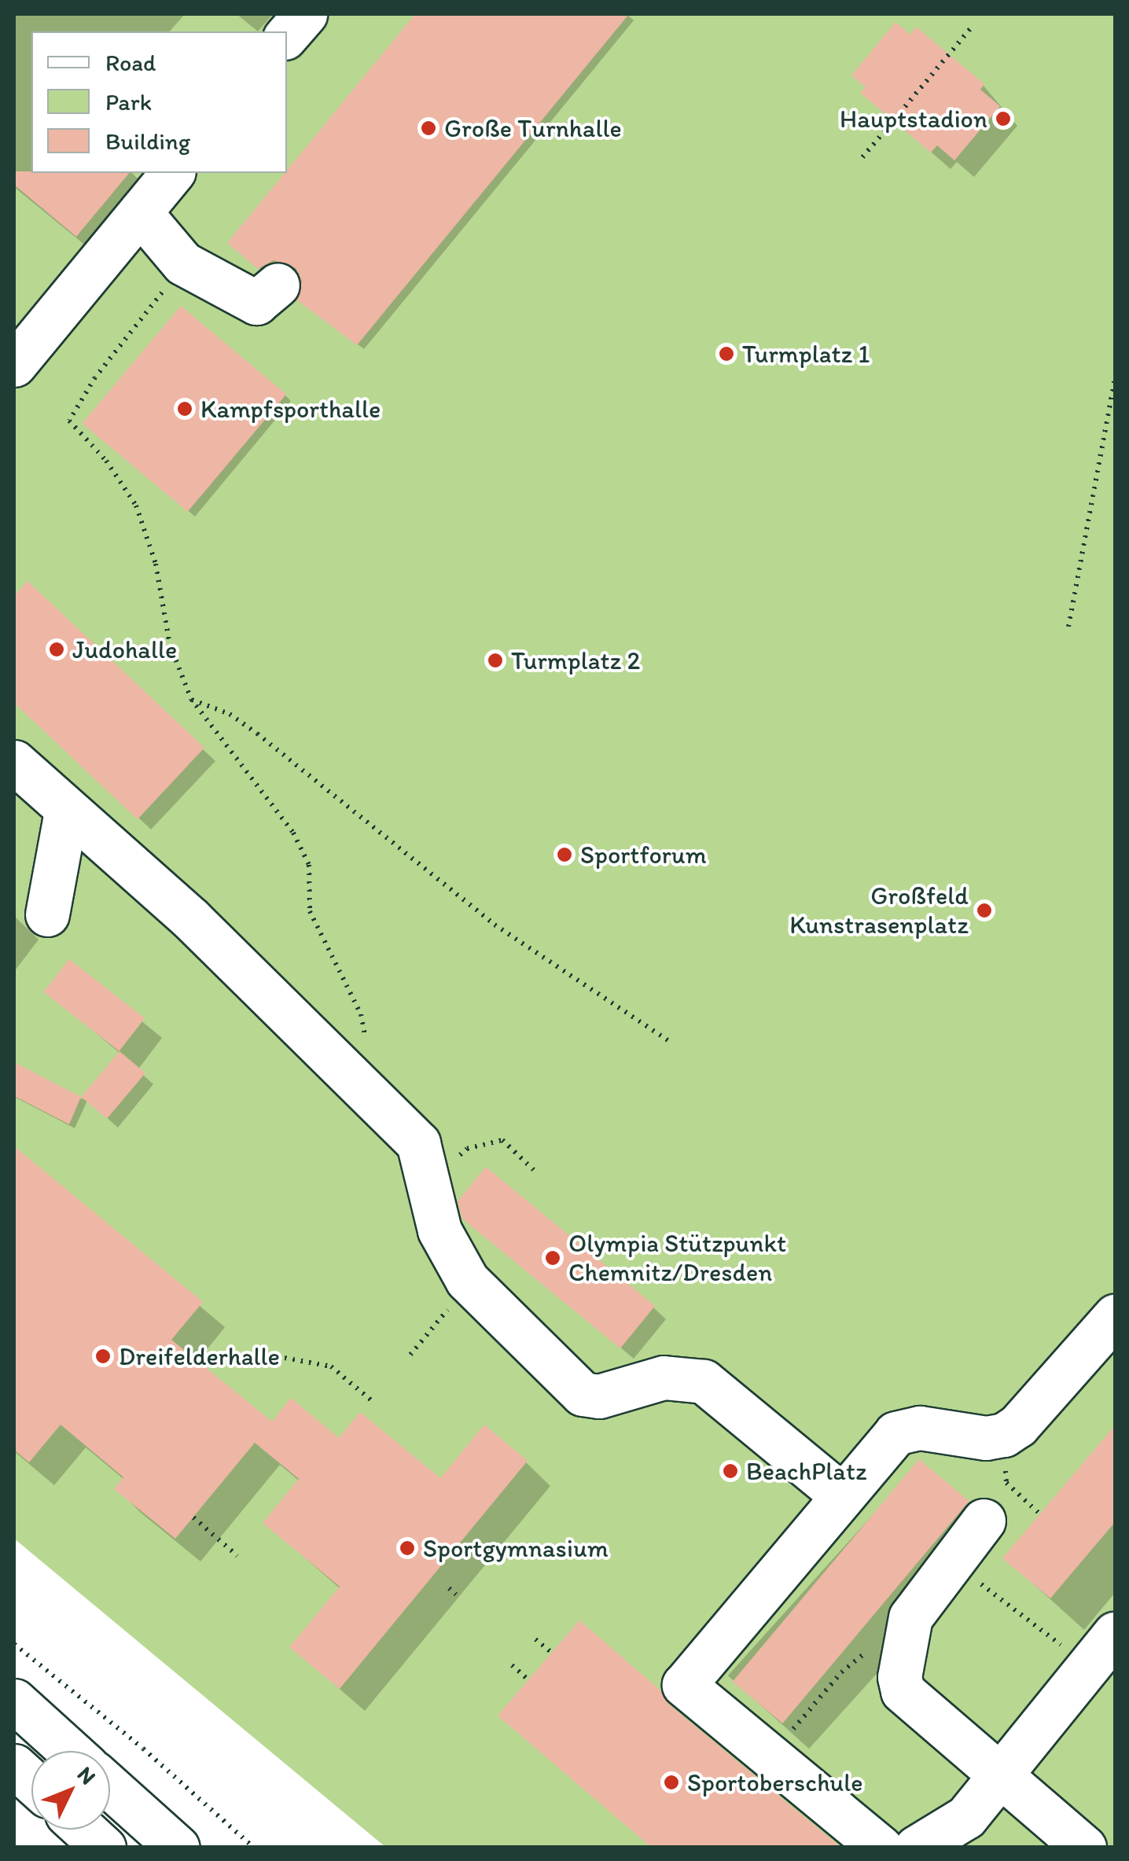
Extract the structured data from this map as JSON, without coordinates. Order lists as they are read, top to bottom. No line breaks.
{"places":["Hauptstadion","Große Turnhalle","Turmplatz 1","Kampfsporthalle","Judohalle","Turmplatz 2","Sportforum","Großfeld Kunstrasenplatz","Olympia Stützpunkt Chemnitz/Dresden","Dreifelderhalle","BeachPlatz","Sportgymnasium","Sportoberschule"],"legend":["Road","Park","Building"],"north":"top right"}
